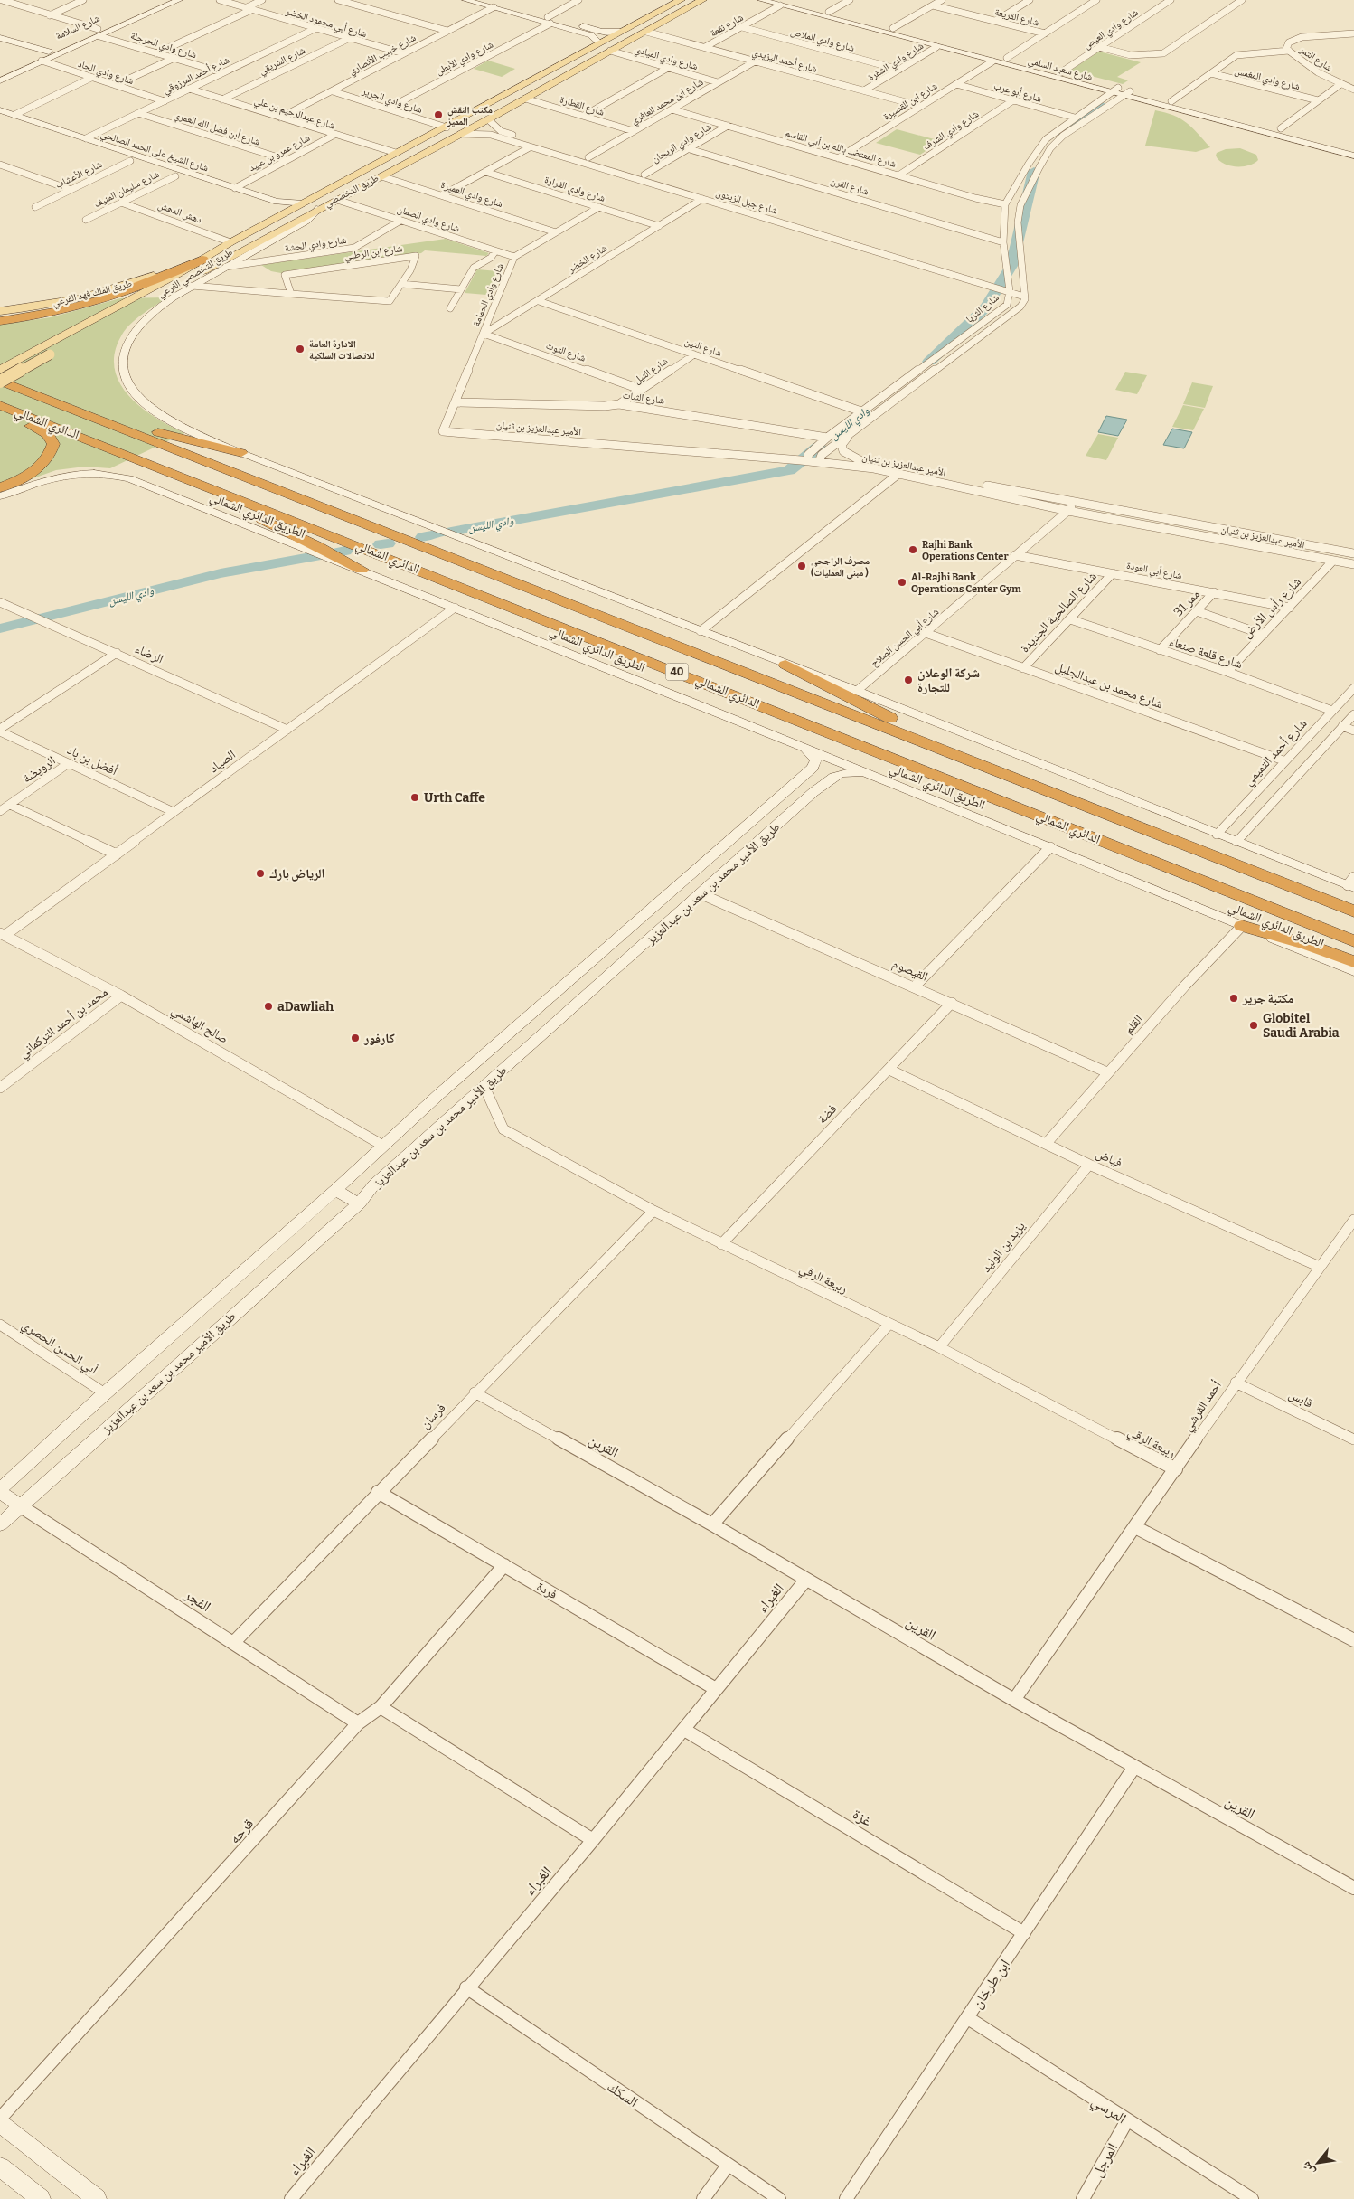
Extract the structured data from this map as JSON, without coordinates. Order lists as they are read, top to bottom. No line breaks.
{"streets":{"highway":["الدائري الشمالي","40"],"main road":["شارع السلامة","شارع سعيد السلمي","شارع الشيخ على الحمد الصالحي","طريق التخصصي","طريق التخصصي الفرعي","طريق الملك فهد الفرعي","الطريق الدائري الشمالي","طريق الأمير محمد بن سعد بن عبدالعزيز"],"street":["شارع القريعة","شارع أبي محمود الخضر","شارع نقعة","شارع وادي العيص","شارع وادي الملاص","شارع وادي الحرجلة","شارع خبيب الأنصاري","شارع وادي الأبطن","شارع وادي الميادي","شارع التمر","شارع الشريقي","شارع أحمد اليزيدي","شارع وادي الشقرة","شارع وادي الحاد","شارع أحمد المرزوقي","شارع وادي المغمس","شارع أبو عرب","شارع وادي الجرير","شارع ابن محمد العافري","شارع ابن القصيرة","شارع القطارة","شارع عبدالرحيم بن علي","شارع أبن فضل الله العمري","شارع وادي الشرف","شارع وادي الريحان","شارع المعتضد بالله بن أبي القاسم","شارع عمرو بن عبيد","شارع الأعشاب","شارع القرن","شارع سليمان المنيف","شارع وادي الغرارة","شارع وادي العميرة","شارع جبل الزيتون","دهش الدهش","شارع وادي الصمان","شارع وادي الحشة","شارع ابن الرطبي","شارع الخضر","شارع وادي الحمامة","شارع الثريا","شارع التين","شارع التوت","شارع التيل","شارع الثبات","الأمير عبدالعزيز بن ثنيان","شارع أبي العودة","ممر 31","شارع رأس الأرض","شارع الصالحية الجديدة","شارع أبي الحسن الصلاح","شارع قلعة صنعاء","الرضاء","شارع محمد بن عبدالجليل","شارع أحمد التميمي","أفضل بن باد","الصياد","الرويضة","القيصوم","محمد بن أحمد التركماني","صالح الهاشمي","القلم","فضة","فياض","يزيد بن الوليد","ربيعة الرقي","أبي الحسن الحصري","قابس","أحمد القرشي","فرسان","القرين","فردة","الغبراء","الفجر","غزة","قرحه","ابن طرخان","السكك","المرسي","المرجل"]},"crossings":[["شارع أبي محمود الخضر","شارع خبيب الأنصاري"],["شارع أبي محمود الخضر","شارع الشريقي"],["شارع أبي محمود الخضر","شارع أحمد المرزوقي"],["شارع نقعة","شارع وادي الملاص"],["شارع نقعة","شارع أحمد اليزيدي"],["شارع نقعة","شارع سعيد السلمي"],["شارع السلامة","شارع وادي الحرجلة"],["شارع وادي العيص","شارع سعيد السلمي"],["شارع وادي الملاص","شارع وادي الشقرة"],["شارع وادي الحرجلة","شارع أحمد المرزوقي"],["شارع خبيب الأنصاري","شارع وادي الجرير"],["شارع خبيب الأنصاري","شارع عبدالرحيم بن علي"],["شارع وادي الأبطن","شارع وادي الجرير"],["شارع وادي الميادي","شارع ابن محمد العافري"],["شارع وادي الميادي","طريق التخصصي"],["شارع الشريقي","شارع عبدالرحيم بن علي"],["شارع أحمد اليزيدي","شارع وادي الشقرة"],["شارع أحمد اليزيدي","شارع ابن محمد العافري"],["شارع أحمد اليزيدي","شارع ابن القصيرة"],["شارع أحمد اليزيدي","طريق التخصصي"],["شارع وادي الشقرة","شارع سعيد السلمي"],["شارع سعيد السلمي","شارع ابن القصيرة"],["شارع سعيد السلمي","شارع الثريا"],["شارع وادي الحاد","شارع أحمد المرزوقي"],["شارع أحمد المرزوقي","شارع عبدالرحيم بن علي"],["شارع أحمد المرزوقي","شارع أبن فضل الله العمري"],["شارع أحمد المرزوقي","شارع الشيخ على الحمد الصالحي"],["شارع أبو عرب","شارع ابن القصيرة"],["شارع أبو عرب","شارع وادي الشرف"],["شارع أبو عرب","شارع الثريا"],["شارع وادي الجرير","طريق التخصصي"],["شارع ابن محمد العافري","شارع القطارة"],["شارع ابن محمد العافري","شارع المعتضد بالله بن أبي القاسم"],["شارع ابن محمد العافري","شارع جبل الزيتون"],["شارع ابن القصيرة","شارع المعتضد بالله بن أبي القاسم"],["شارع القطارة","طريق التخصصي"],["شارع عبدالرحيم بن علي","شارع عمرو بن عبيد"],["شارع عبدالرحيم بن علي","طريق التخصصي"],["شارع أبن فضل الله العمري","شارع عمرو بن عبيد"],["شارع وادي الشرف","شارع المعتضد بالله بن أبي القاسم"],["شارع وادي الريحان","شارع المعتضد بالله بن أبي القاسم"],["شارع وادي الريحان","شارع القرن"],["شارع وادي الريحان","شارع جبل الزيتون"],["شارع المعتضد بالله بن أبي القاسم","شارع الثريا"],["شارع الشيخ على الحمد الصالحي","شارع عمرو بن عبيد"],["شارع الشيخ على الحمد الصالحي","شارع الأعشاب"],["شارع الشيخ على الحمد الصالحي","شارع سليمان المنيف"],["شارع الشيخ على الحمد الصالحي","طريق التخصصي"],["شارع القرن","شارع الثريا"],["شارع سليمان المنيف","دهش الدهش"],["شارع وادي الغرارة","شارع الخضر"],["شارع وادي الغرارة","شارع وادي الحمامة"],["طريق التخصصي","شارع وادي العميرة"],["طريق التخصصي","شارع جبل الزيتون"],["طريق التخصصي","دهش الدهش"],["طريق التخصصي","شارع وادي الصمان"],["طريق التخصصي","طريق التخصصي الفرعي"],["طريق التخصصي","طريق الملك فهد الفرعي"],["طريق التخصصي","الدائري الشمالي"],["شارع وادي العميرة","شارع وادي الحمامة"],["شارع جبل الزيتون","شارع الخضر"],["شارع جبل الزيتون","شارع الثريا"],["دهش الدهش","طريق الملك فهد الفرعي"],["شارع وادي الصمان","شارع وادي الحشة"],["شارع وادي الصمان","شارع وادي الحمامة"],["شارع وادي الحشة","طريق التخصصي الفرعي"],["شارع ابن الرطبي","طريق التخصصي الفرعي"],["شارع الخضر","شارع وادي الحمامة"],["شارع الخضر","شارع التين"],["شارع الخضر","شارع التوت"],["شارع وادي الحمامة","شارع التوت"],["شارع وادي الحمامة","شارع الثبات"],["شارع وادي الحمامة","الأمير عبدالعزيز بن ثنيان"],["شارع الثريا","شارع التين"],["شارع الثريا","شارع الثبات"],["شارع الثريا","الأمير عبدالعزيز بن ثنيان"],["شارع التين","شارع التيل"],["شارع التوت","شارع التيل"],["شارع التيل","شارع الثبات"],["الأمير عبدالعزيز بن ثنيان","شارع رأس الأرض"],["الأمير عبدالعزيز بن ثنيان","شارع أبي الحسن الصلاح"],["الطريق الدائري الشمالي","الصياد"],["الطريق الدائري الشمالي","طريق الأمير محمد بن سعد بن عبدالعزيز"],["الطريق الدائري الشمالي","القلم"],["شارع أبي العودة","ممر 31"],["شارع أبي العودة","شارع رأس الأرض"],["شارع أبي العودة","شارع الصالحية الجديدة"],["شارع أبي العودة","شارع أبي الحسن الصلاح"],["ممر 31","شارع قلعة صنعاء"],["شارع رأس الأرض","شارع قلعة صنعاء"],["شارع الصالحية الجديدة","شارع قلعة صنعاء"],["شارع الصالحية الجديدة","شارع محمد بن عبدالجليل"],["شارع أبي الحسن الصلاح","شارع محمد بن عبدالجليل"],["شارع قلعة صنعاء","شارع أحمد التميمي"],["الرضاء","الصياد"],["شارع محمد بن عبدالجليل","شارع أحمد التميمي"],["أفضل بن باد","الصياد"],["أفضل بن باد","الرويضة"],["الصياد","صالح الهاشمي"],["طريق الأمير محمد بن سعد بن عبدالعزيز","القيصوم"],["طريق الأمير محمد بن سعد بن عبدالعزيز","صالح الهاشمي"],["طريق الأمير محمد بن سعد بن عبدالعزيز","ربيعة الرقي"],["طريق الأمير محمد بن سعد بن عبدالعزيز","أبي الحسن الحصري"],["طريق الأمير محمد بن سعد بن عبدالعزيز","الفجر"],["القيصوم","القلم"],["القيصوم","فضة"],["محمد بن أحمد التركماني","صالح الهاشمي"],["القلم","فياض"],["فضة","فياض"],["فضة","ربيعة الرقي"],["فياض","يزيد بن الوليد"],["فياض","أحمد القرشي"],["يزيد بن الوليد","ربيعة الرقي"],["ربيعة الرقي","أحمد القرشي"],["ربيعة الرقي","فرسان"],["قابس","أحمد القرشي"],["أحمد القرشي","القرين"],["فرسان","القرين"],["فرسان","فردة"],["فرسان","الفجر"],["القرين","الغبراء"],["القرين","ابن طرخان"],["فردة","الغبراء"],["فردة","قرحه"],["الغبراء","غزة"],["الغبراء","السكك"],["الفجر","قرحه"],["غزة","ابن طرخان"],["ابن طرخان","المرسي"],["المرسي","المرجل"]],"water":["وادي الليسن"],"places":["مكتب النقش المميز","الادارة العامة للاتصالات السلكية","Rajhi Bank Operations Center","مصرف الراجحي (مبنى العمليات )","Al-Rajhi Bank Operations Center Gym","شركة الوعلان للتجارة","Urth Caffe","الرياض بارك","مكتبة جرير","aDawliah","Globitel Saudi Arabia","كارفور"],"north":"bottom left"}
